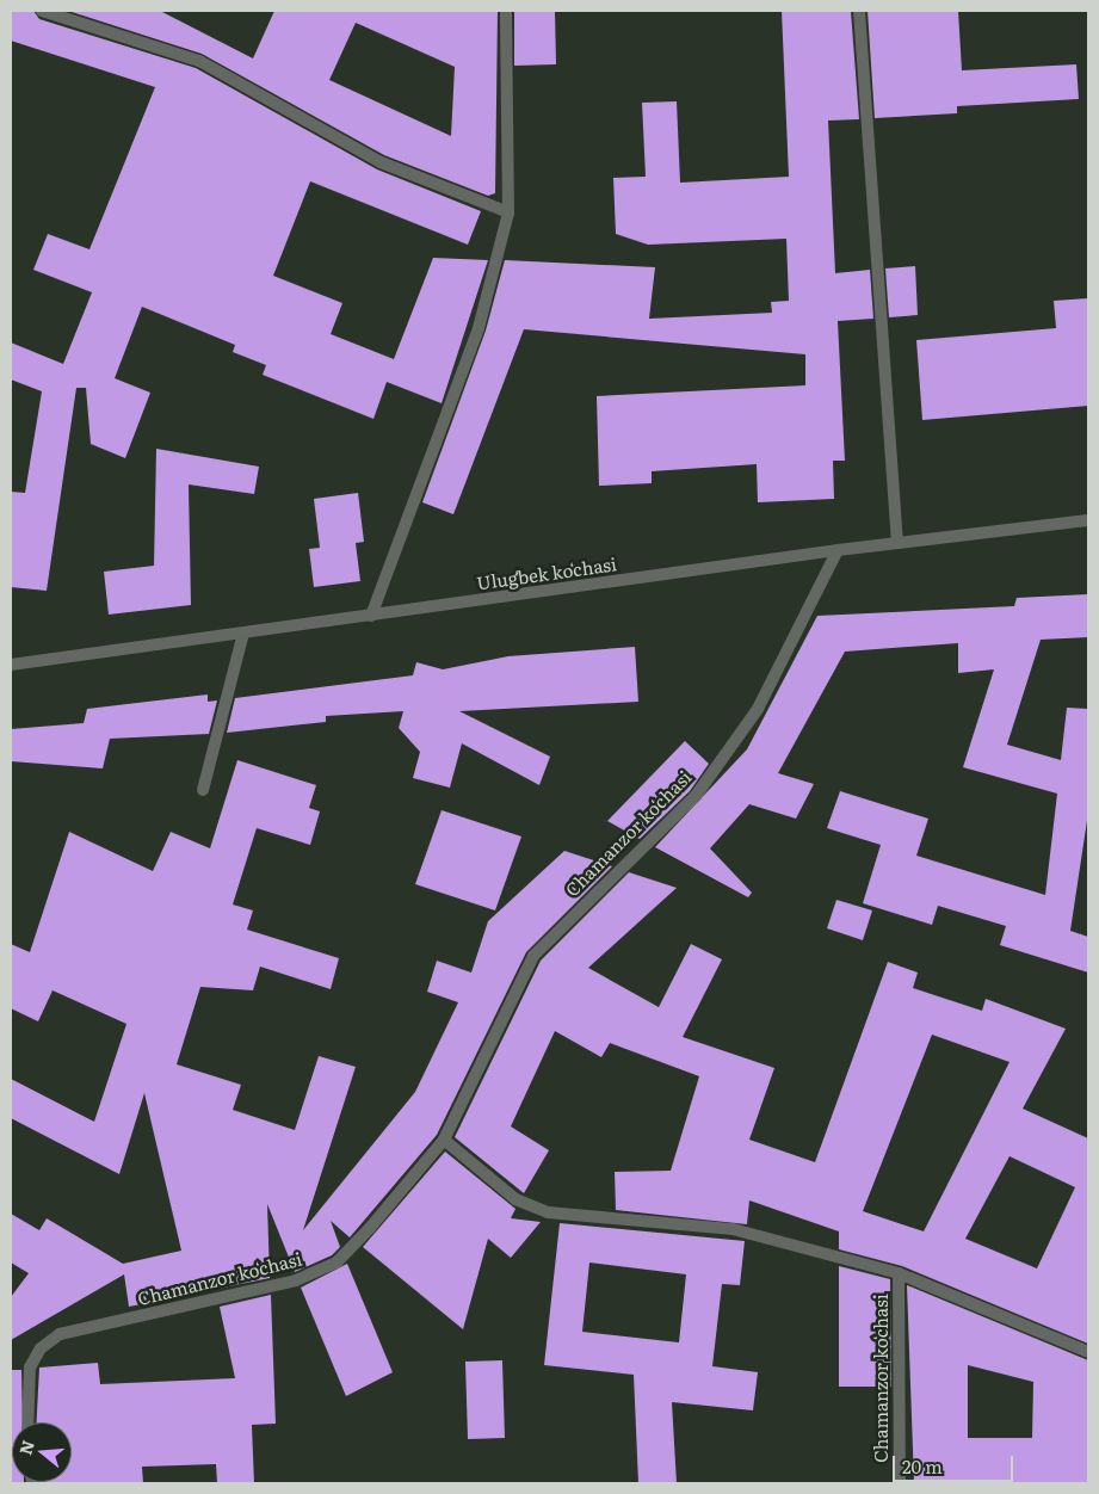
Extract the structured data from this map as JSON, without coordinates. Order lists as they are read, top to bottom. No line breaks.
{"streets":{"street":["Ulugʻbek koʻchasi","Chamanzor koʻchasi"]},"crossings":[["Ulugʻbek koʻchasi","Chamanzor koʻchasi"]],"scale_bar":"20 m","north":"left"}
